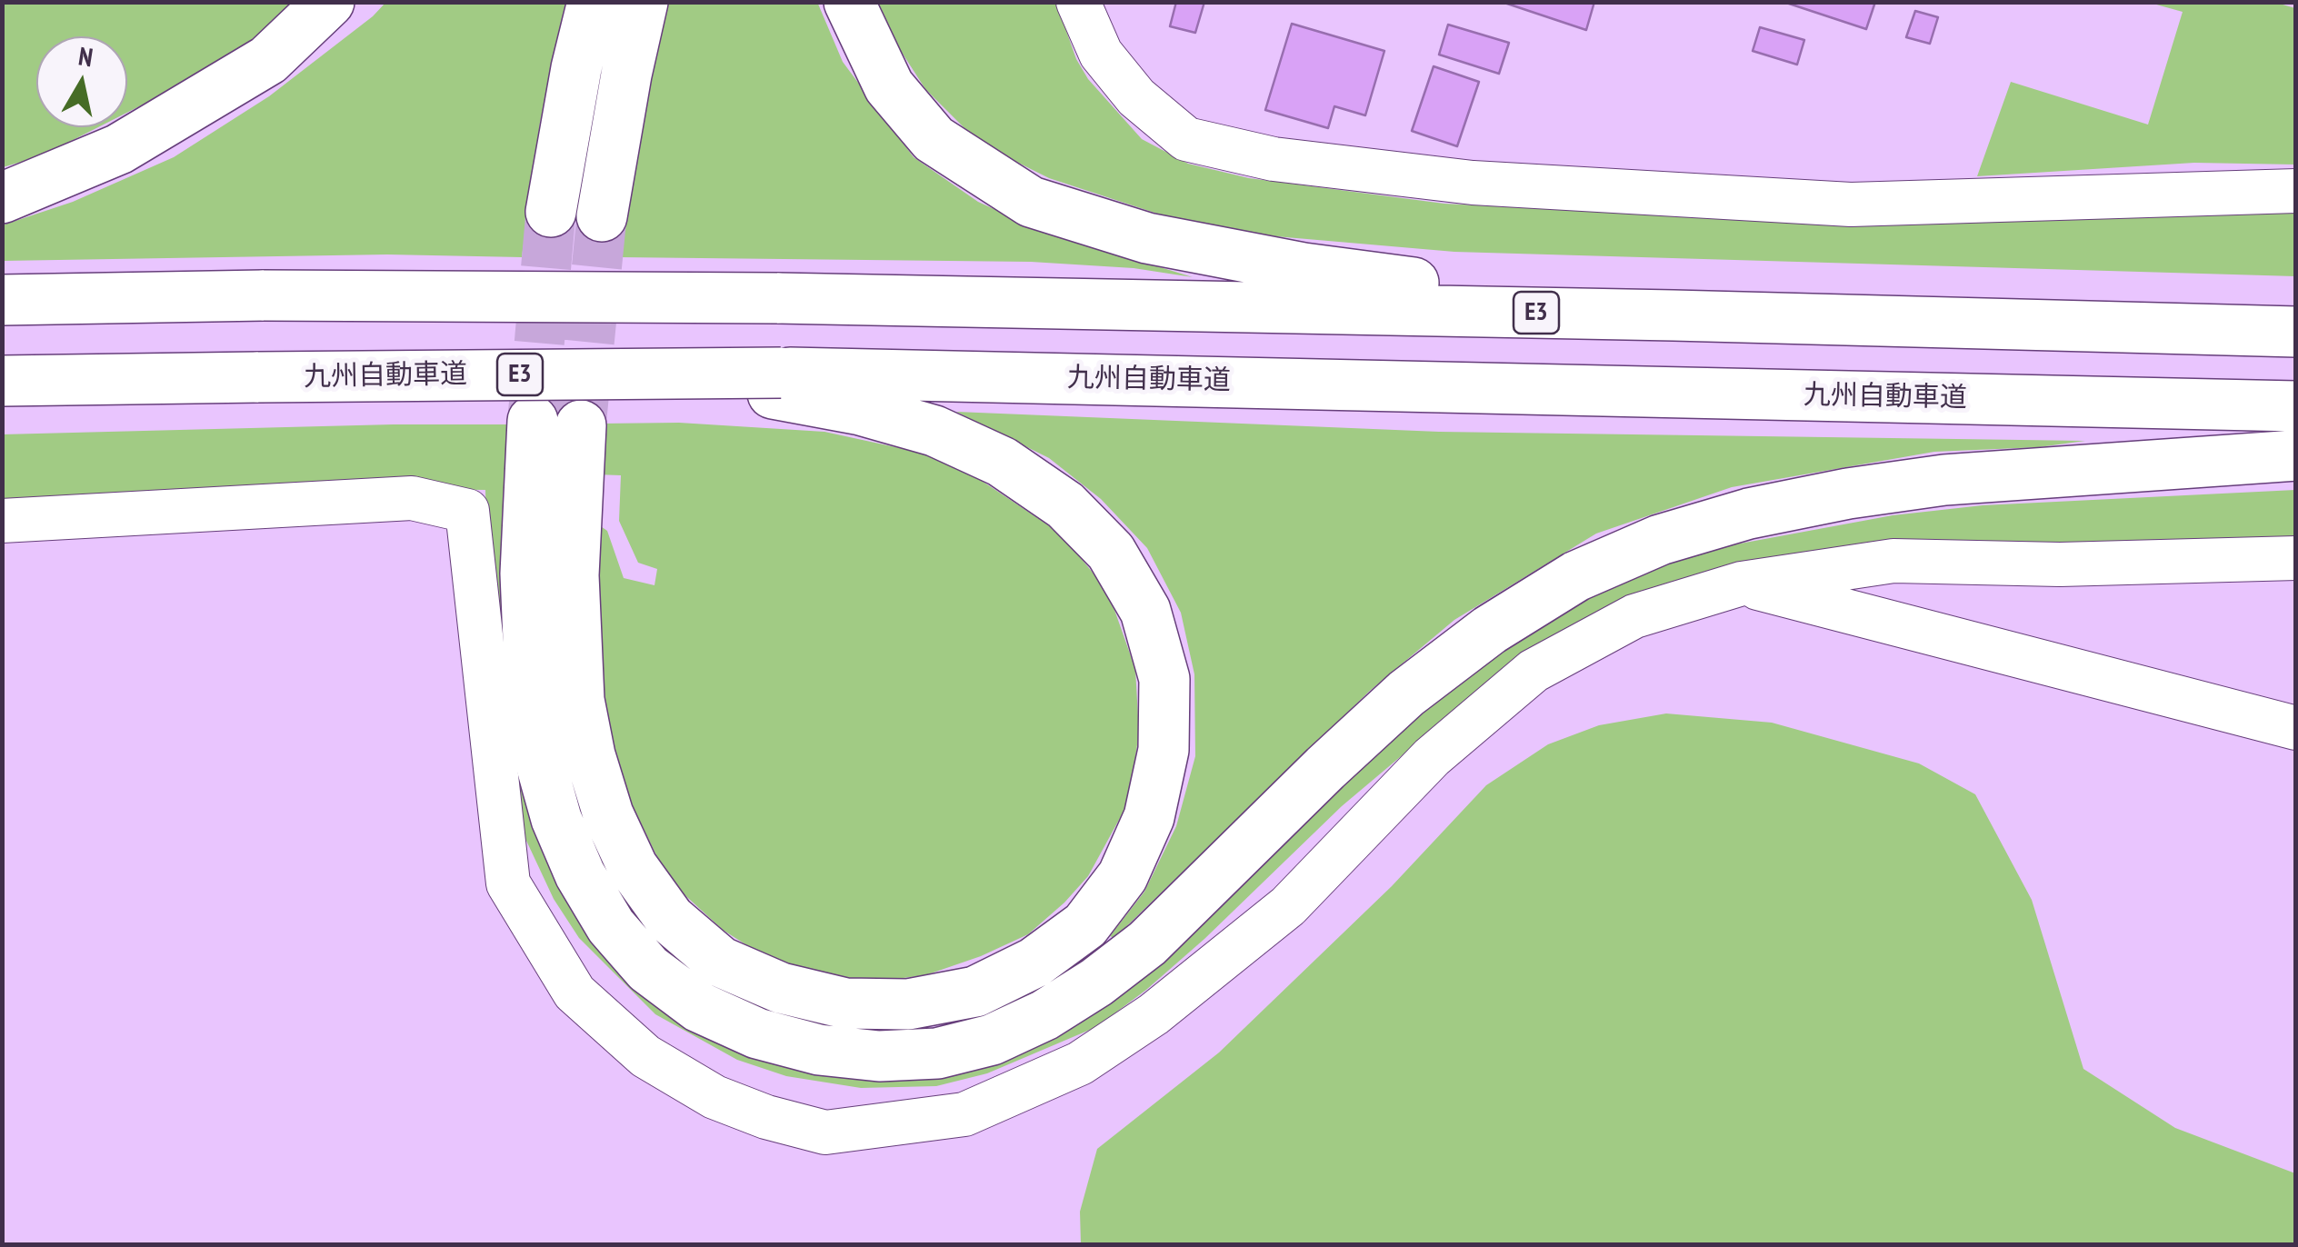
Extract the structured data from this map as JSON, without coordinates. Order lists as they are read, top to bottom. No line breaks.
{"streets":{"highway":["E3","九州自動車道"]},"north":"top"}
